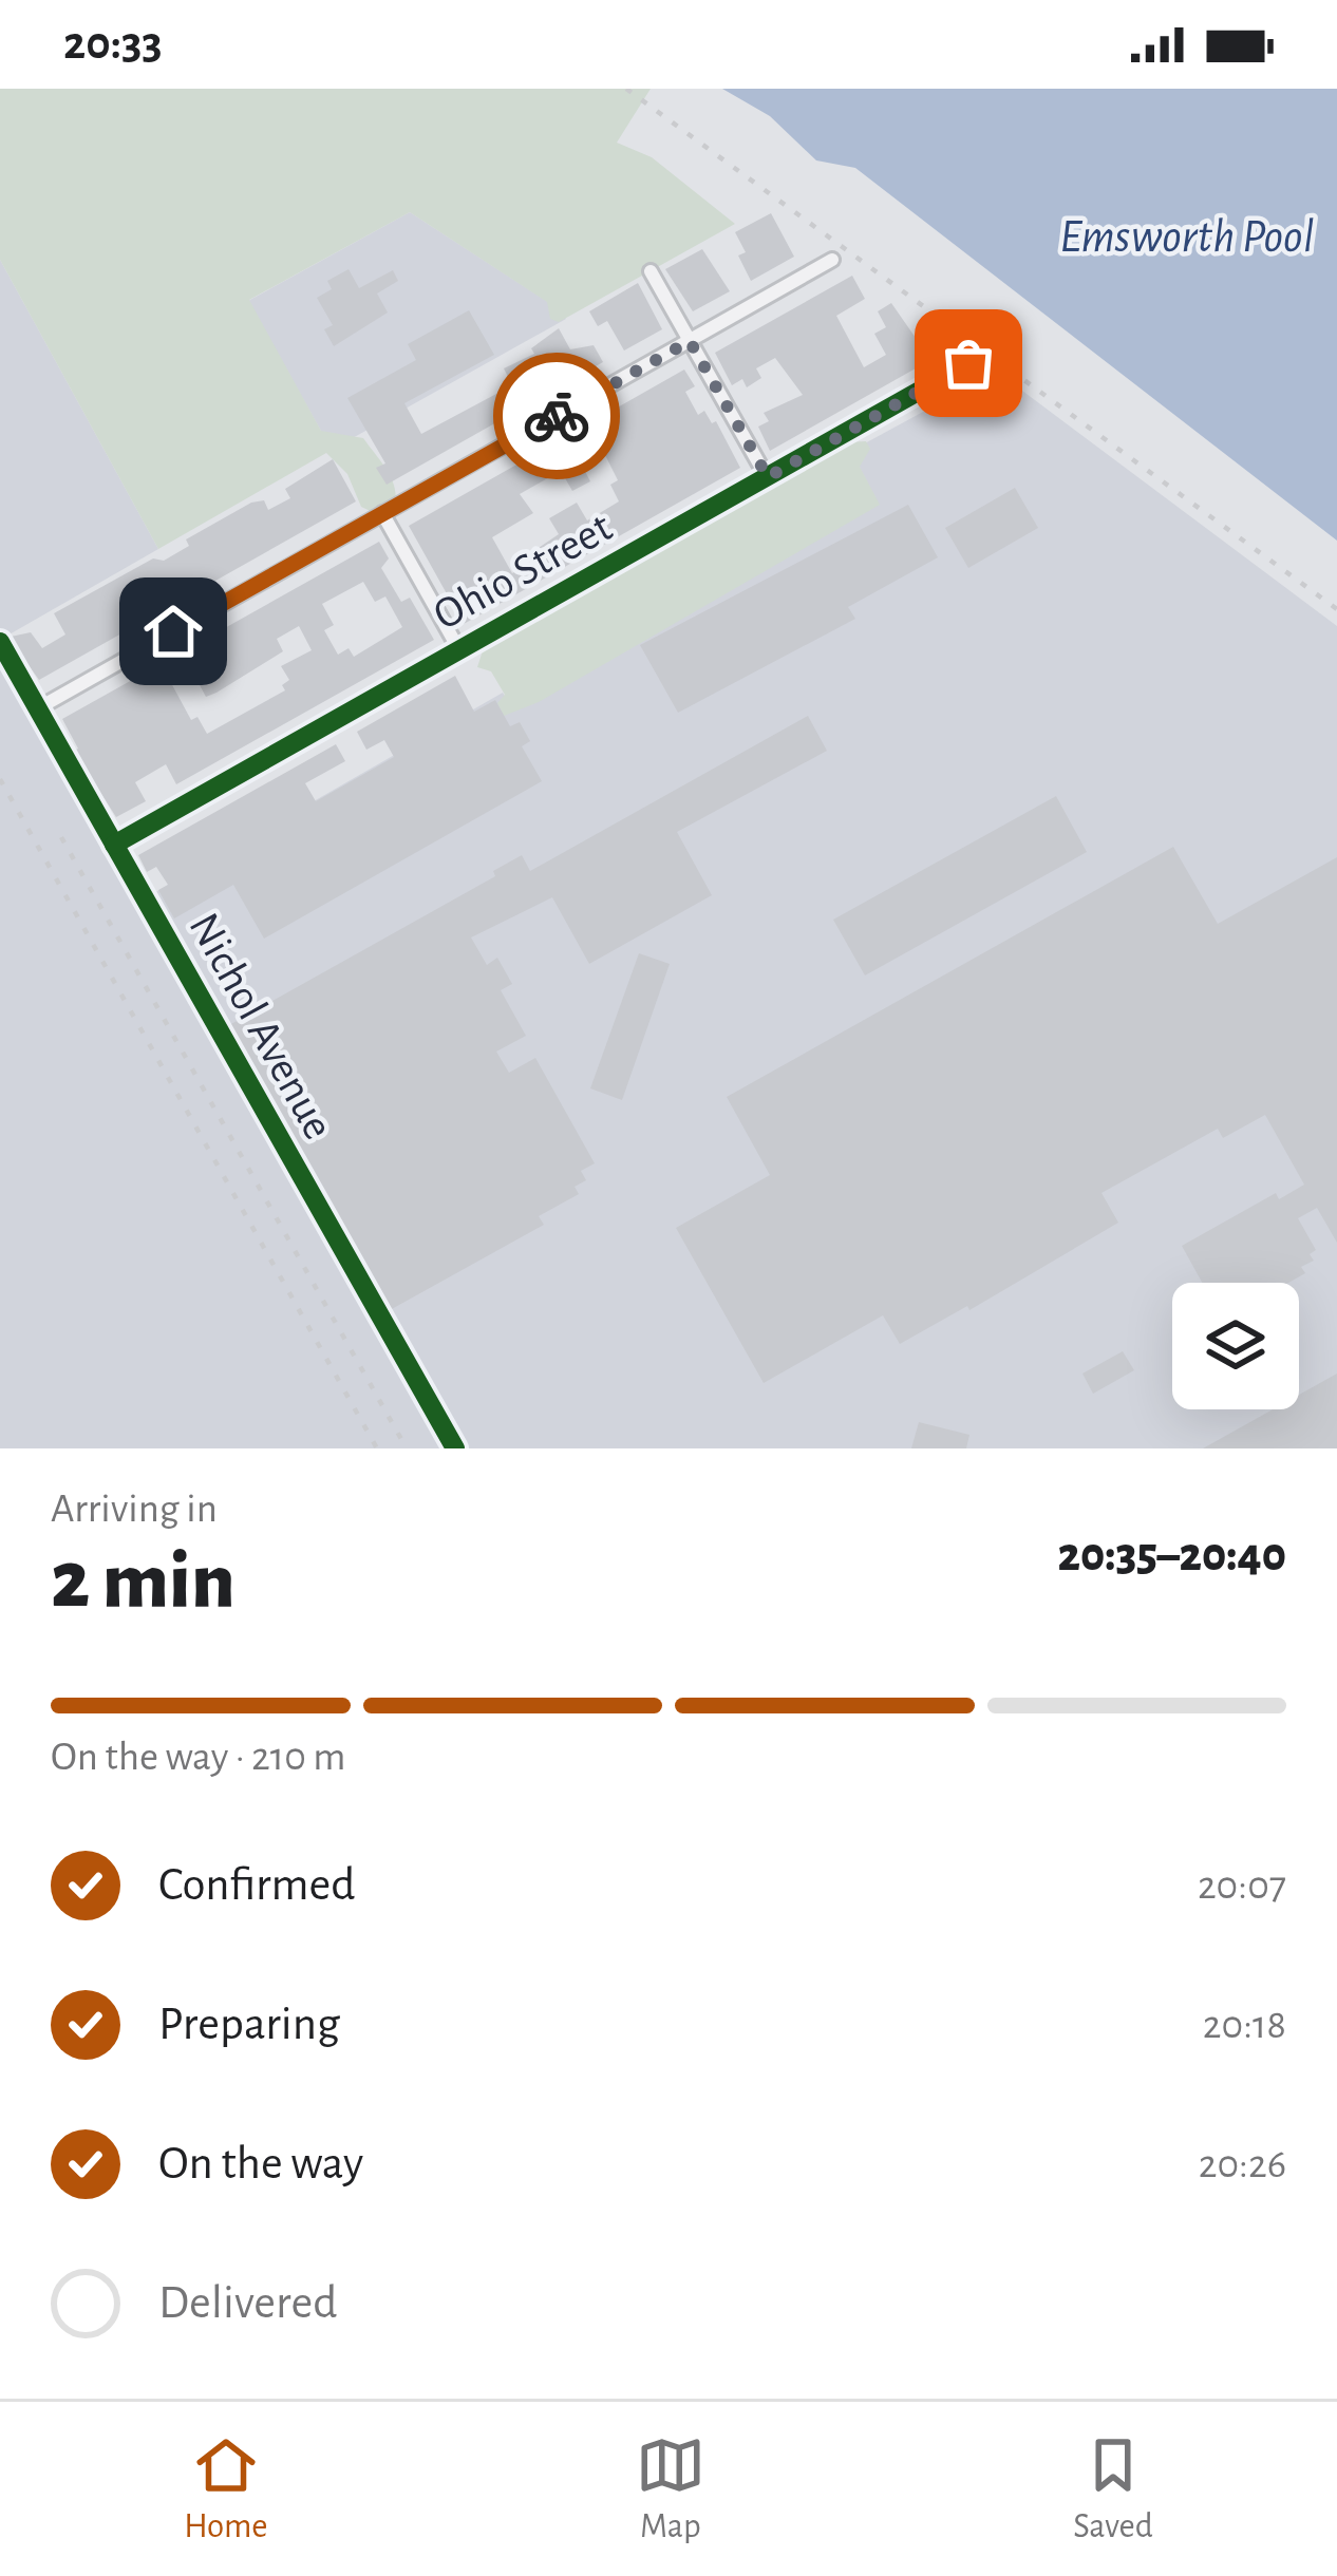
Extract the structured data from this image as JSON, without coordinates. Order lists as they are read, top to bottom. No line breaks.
{"streets":{"street":["Ohio Street","Nichol Avenue"]},"crossings":[["Ohio Street","Nichol Avenue"]],"water":["Emsworth Pool"],"page":{"status":"20:33","heading":["2 min","Arriving in","20:35–20:40"],"bar":"On the way · 210 m","list":[["Confirmed","20:07"],["Preparing","20:18"],["On the way","20:26"],"Delivered"],"tabs":["Home","Map","Saved"]}}
